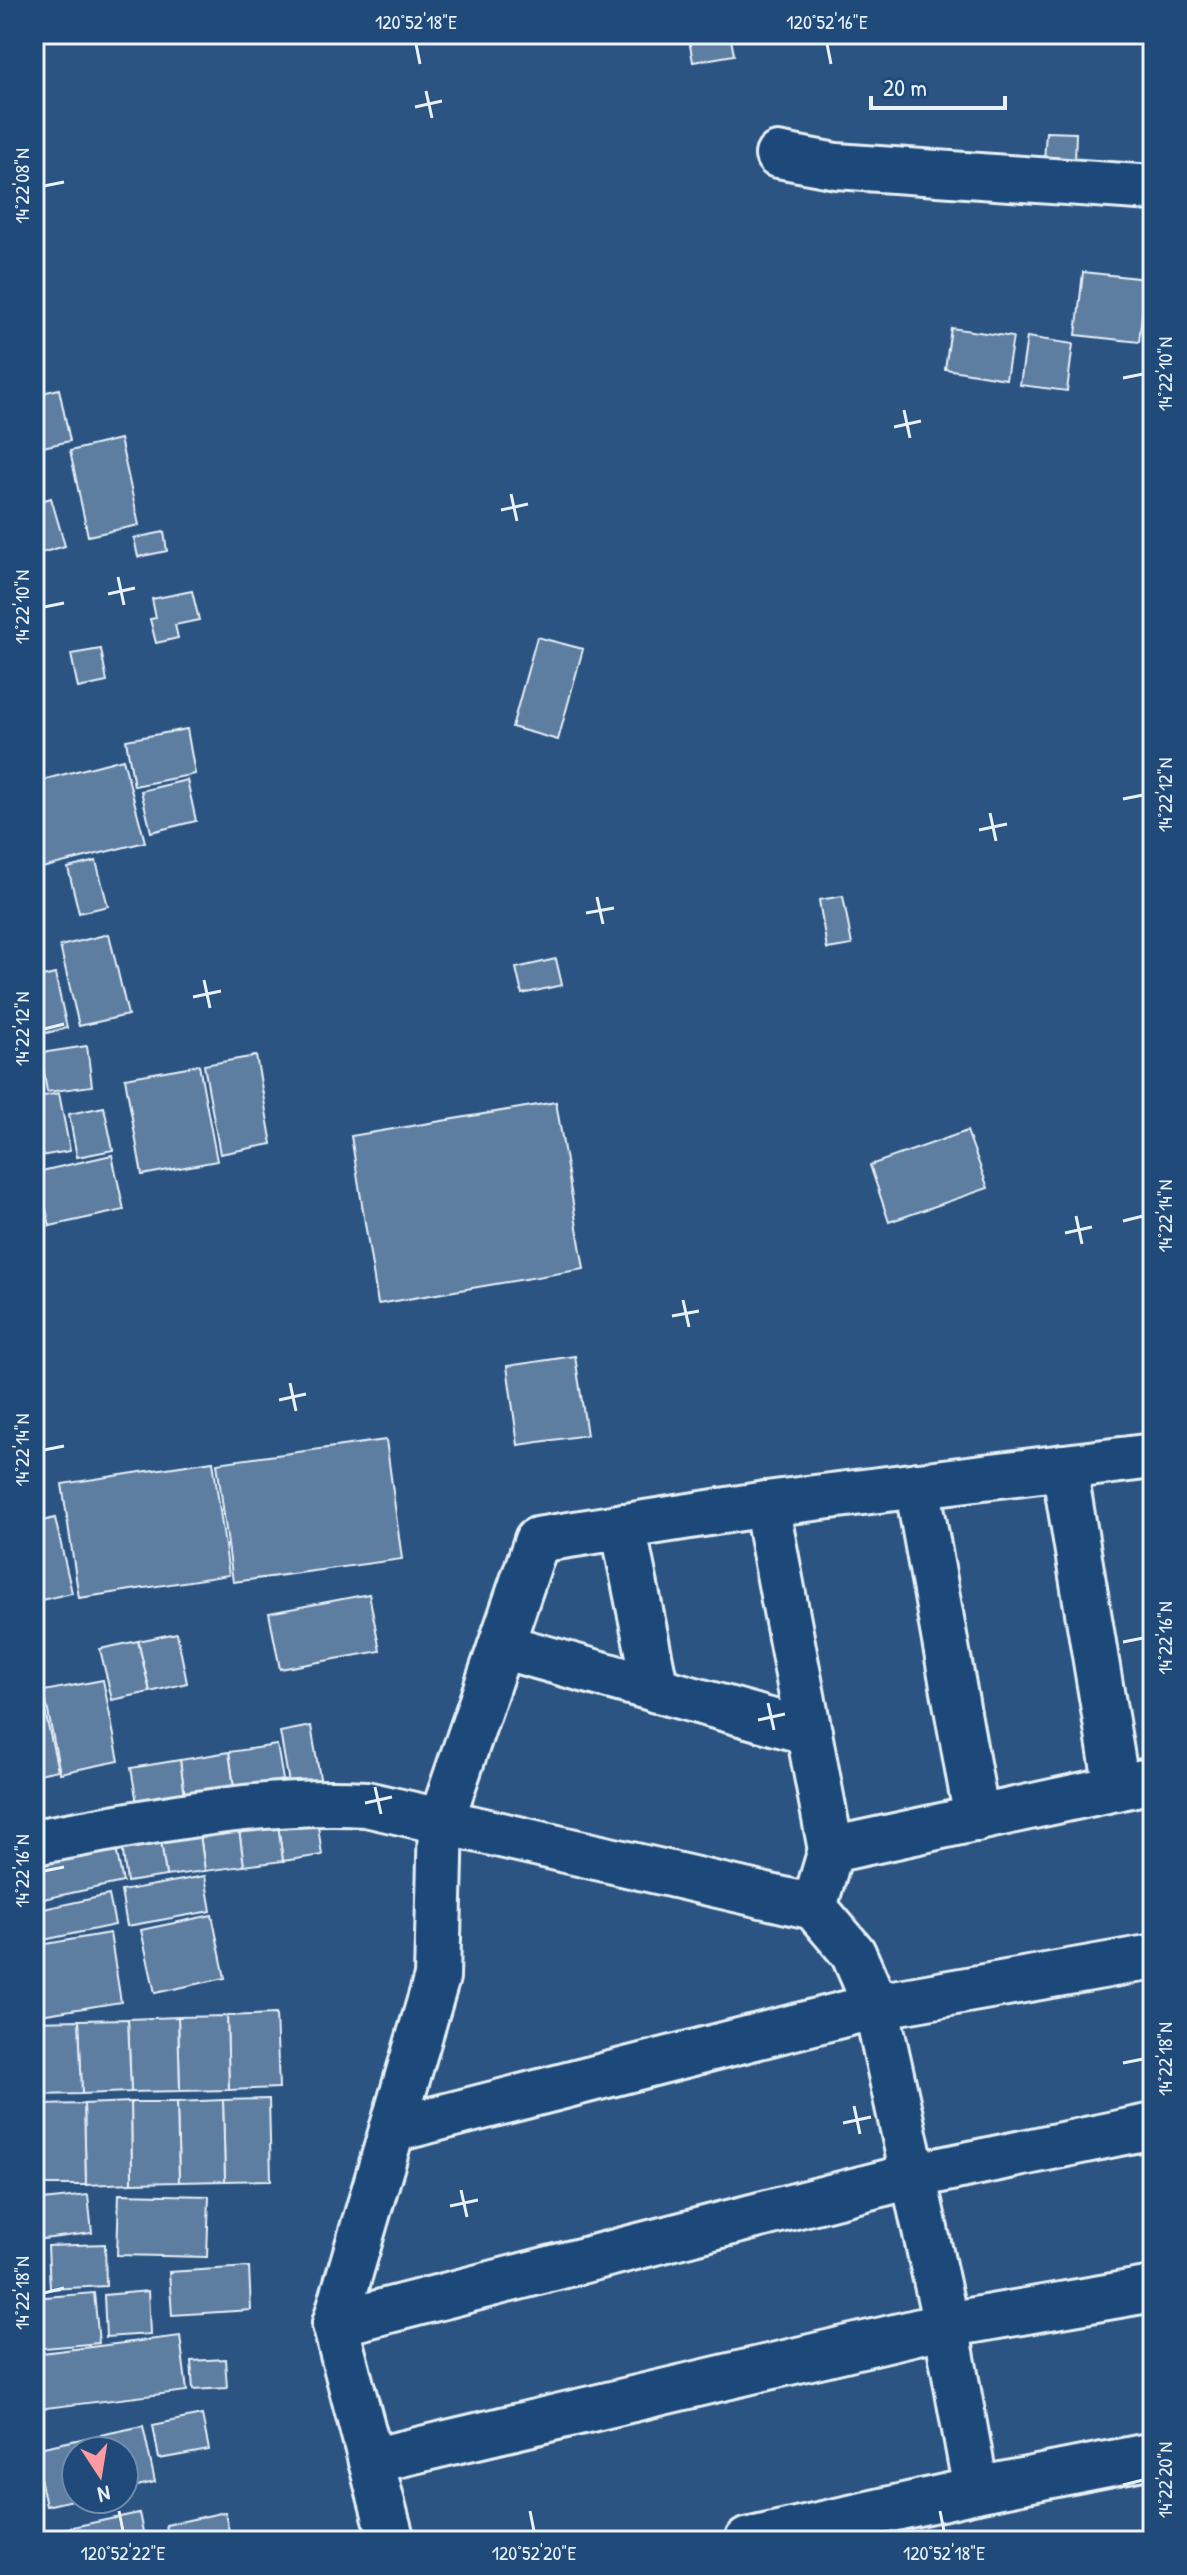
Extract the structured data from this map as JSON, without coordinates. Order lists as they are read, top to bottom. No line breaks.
{"scale_bar":"20 m","north":"bottom","coordinates":["120°52'18\"E","120°52'16\"E","14°22'08\"N","14°22'10\"N","14°22'12\"N","14°22'14\"N","14°22'16\"N","14°22'18\"N","14°22'20\"N","120°52'22\"E","120°52'20\"E"]}
